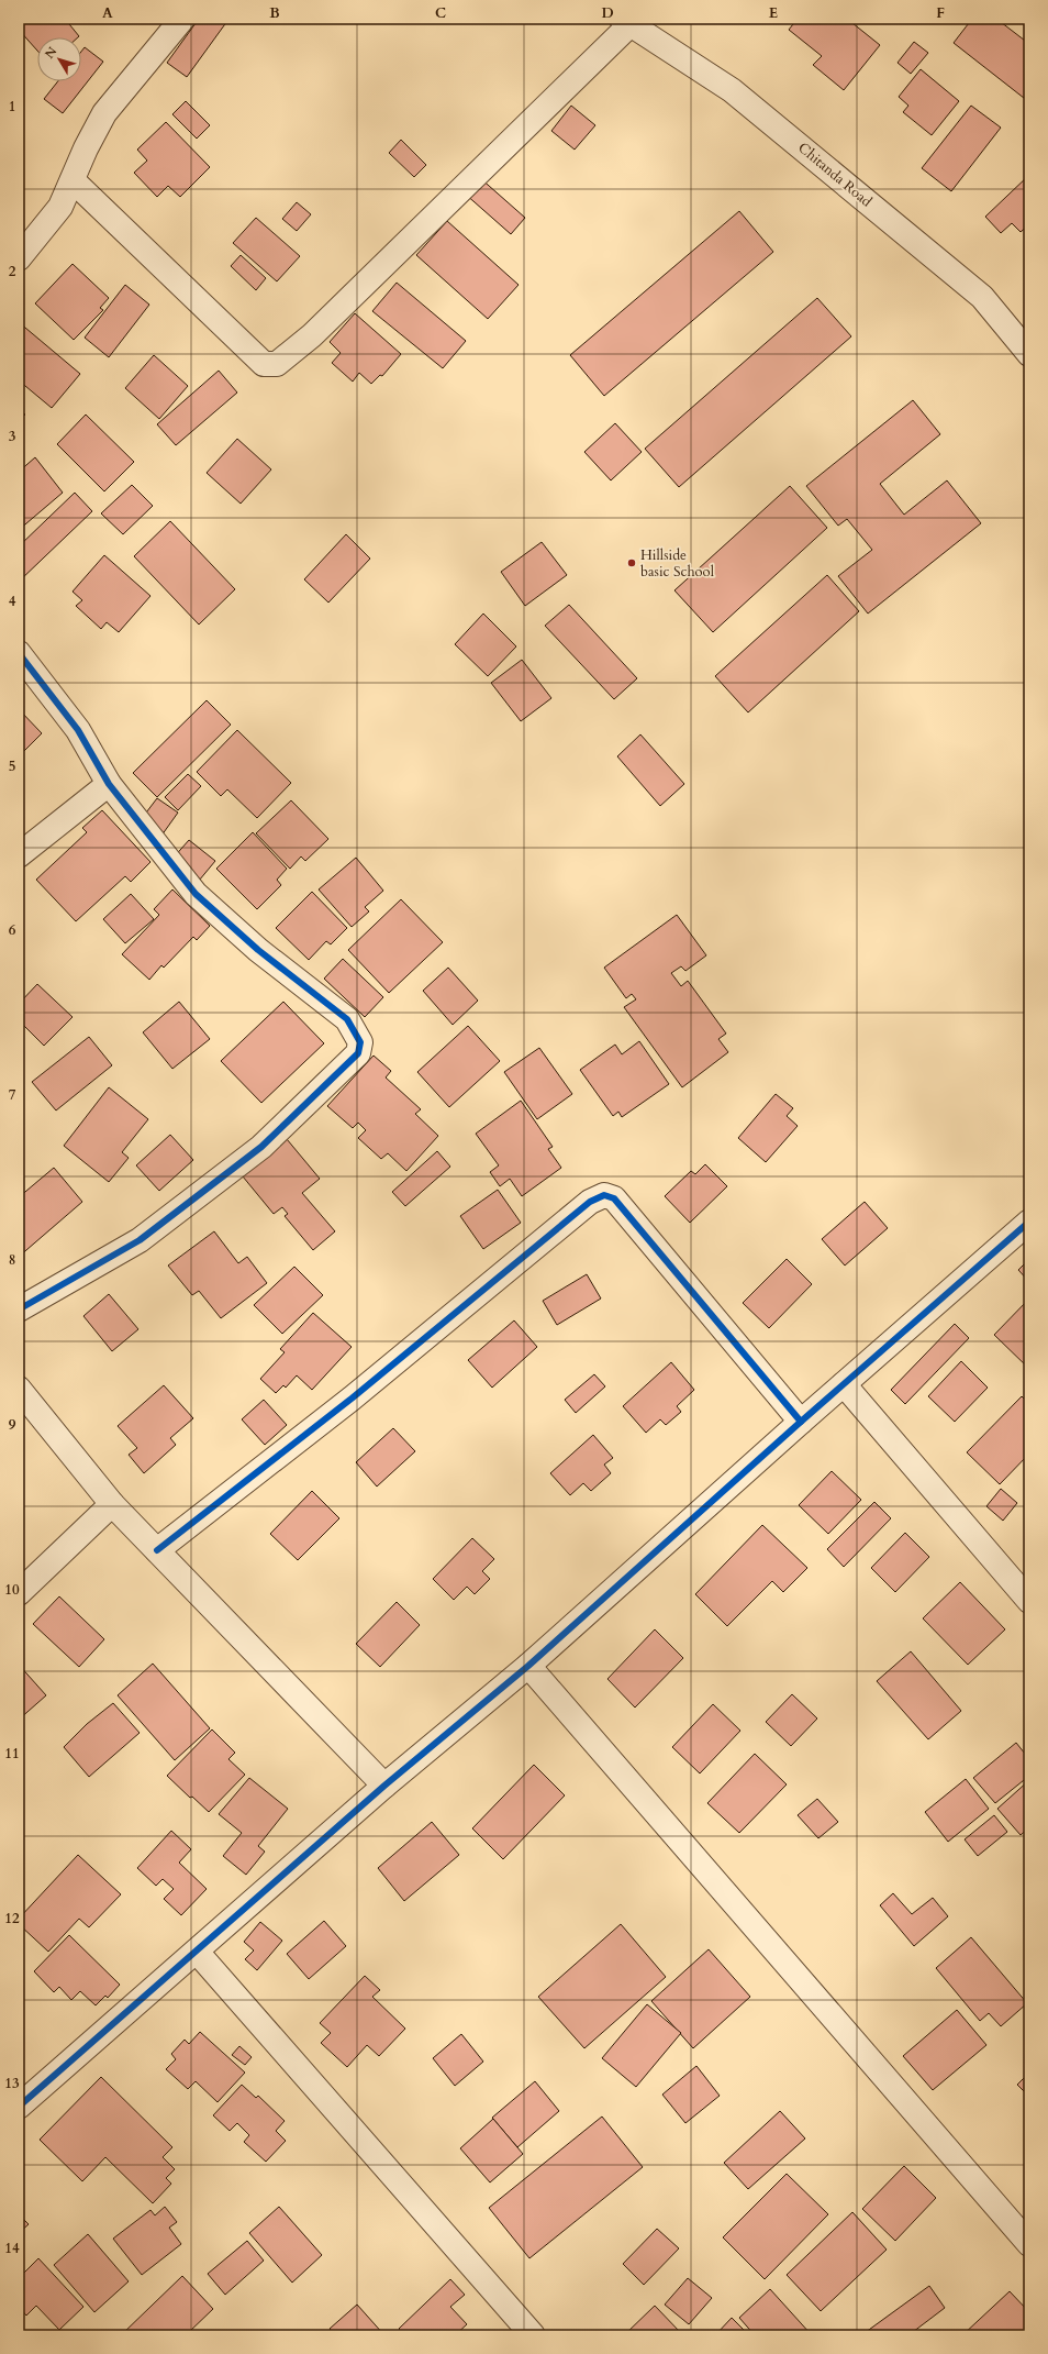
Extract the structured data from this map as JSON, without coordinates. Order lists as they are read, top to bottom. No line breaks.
{"streets":{"street":["Chitanda Road"]},"places":["Hillside basic School"],"north":"top left","grid":{"columns":["A","B","C","D","E","F"],"rows":["1","2","3","4","5","6","7","8","9","10","11","12","13","14"]}}
